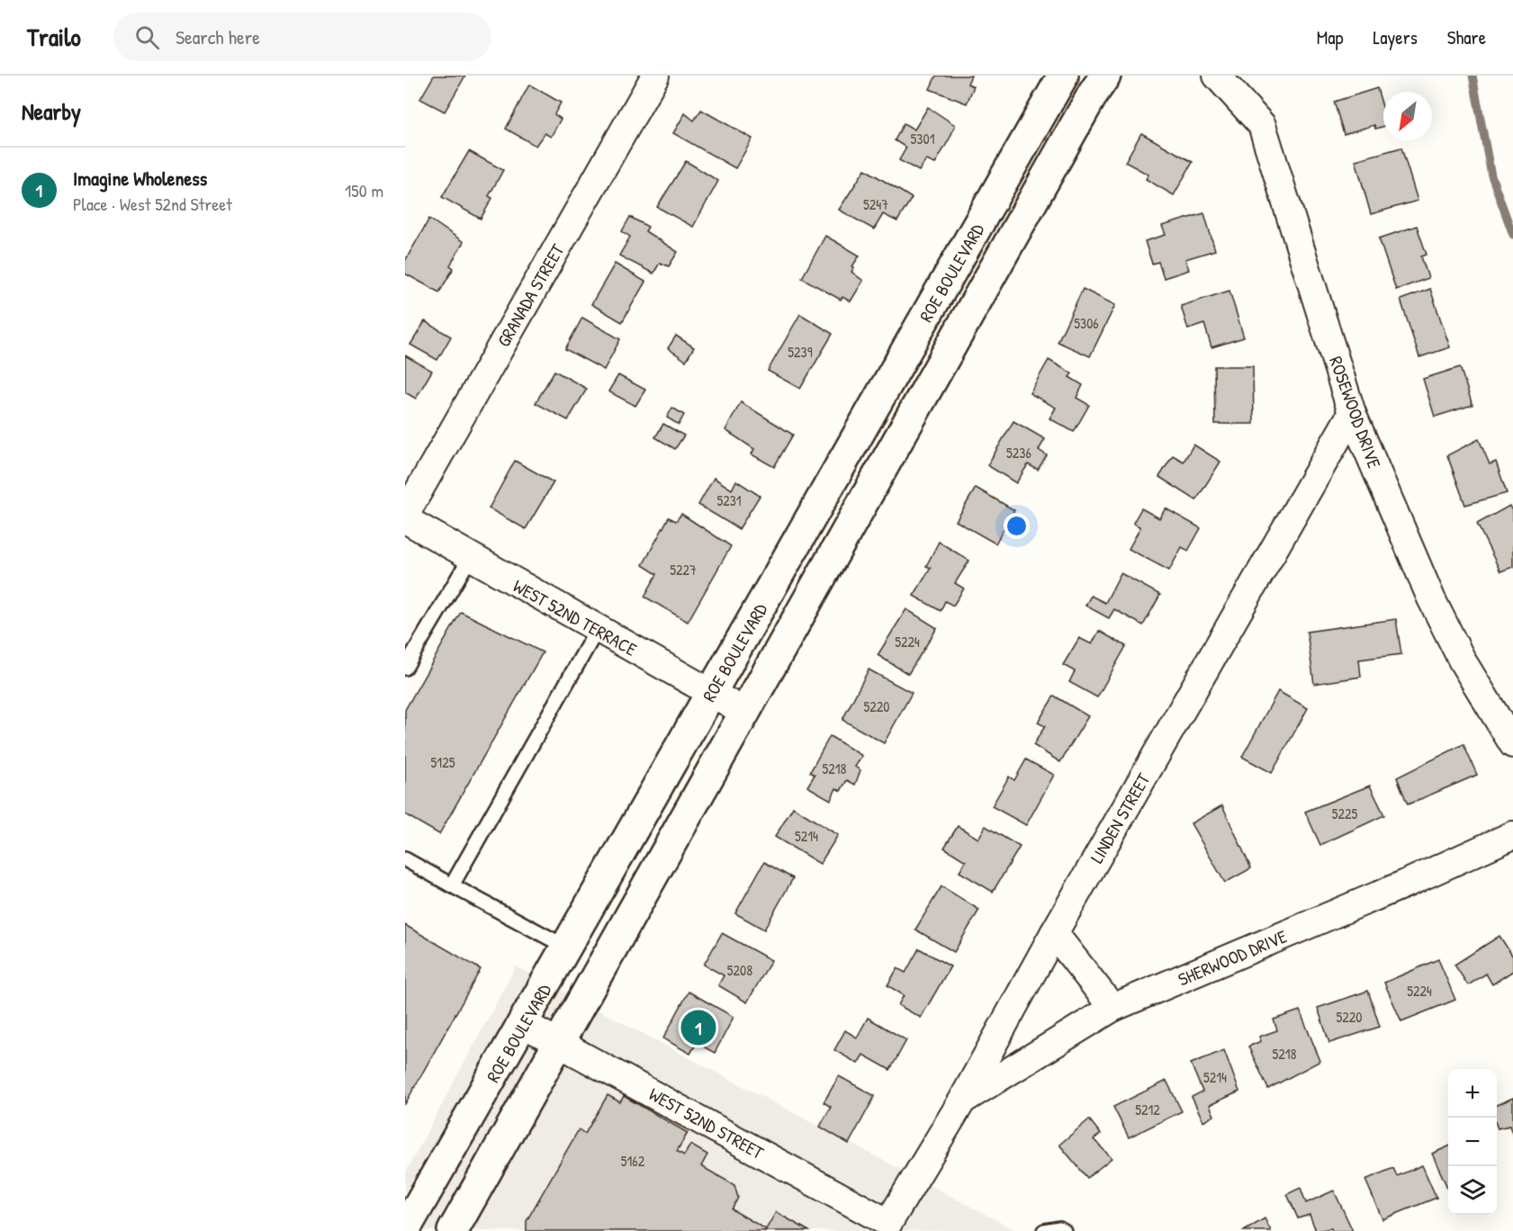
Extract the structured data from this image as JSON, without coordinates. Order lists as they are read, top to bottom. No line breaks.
{"streets":{"main road":["ROE BOULEVARD"],"street":["GRANADA STREET","ROSEWOOD DRIVE","WEST 52ND TERRACE","LINDEN STREET","SHERWOOD DRIVE","WEST 52ND STREET"]},"crossings":[["ROE BOULEVARD","WEST 52ND TERRACE"],["ROE BOULEVARD","WEST 52ND STREET"],["ROSEWOOD DRIVE","LINDEN STREET"],["LINDEN STREET","SHERWOOD DRIVE"],["LINDEN STREET","WEST 52ND STREET"]],"house_numbers":["5301","5247","5306","5239","5236","5231","5227","5224","5220","5125","5218","5225","5214","5208","5224","5220","5218","5214","5212","5162"],"north":"bottom left","page":{"header":"Trailo","search":"Search here","nav":["Map","Layers","Share"],"heading":"Nearby","list":[{"mark":"1","name":"Imagine Wholeness","note":"Place · West 52nd Street","value":"150 m"}],"pins":"1","map_buttons":["+","−"]}}
